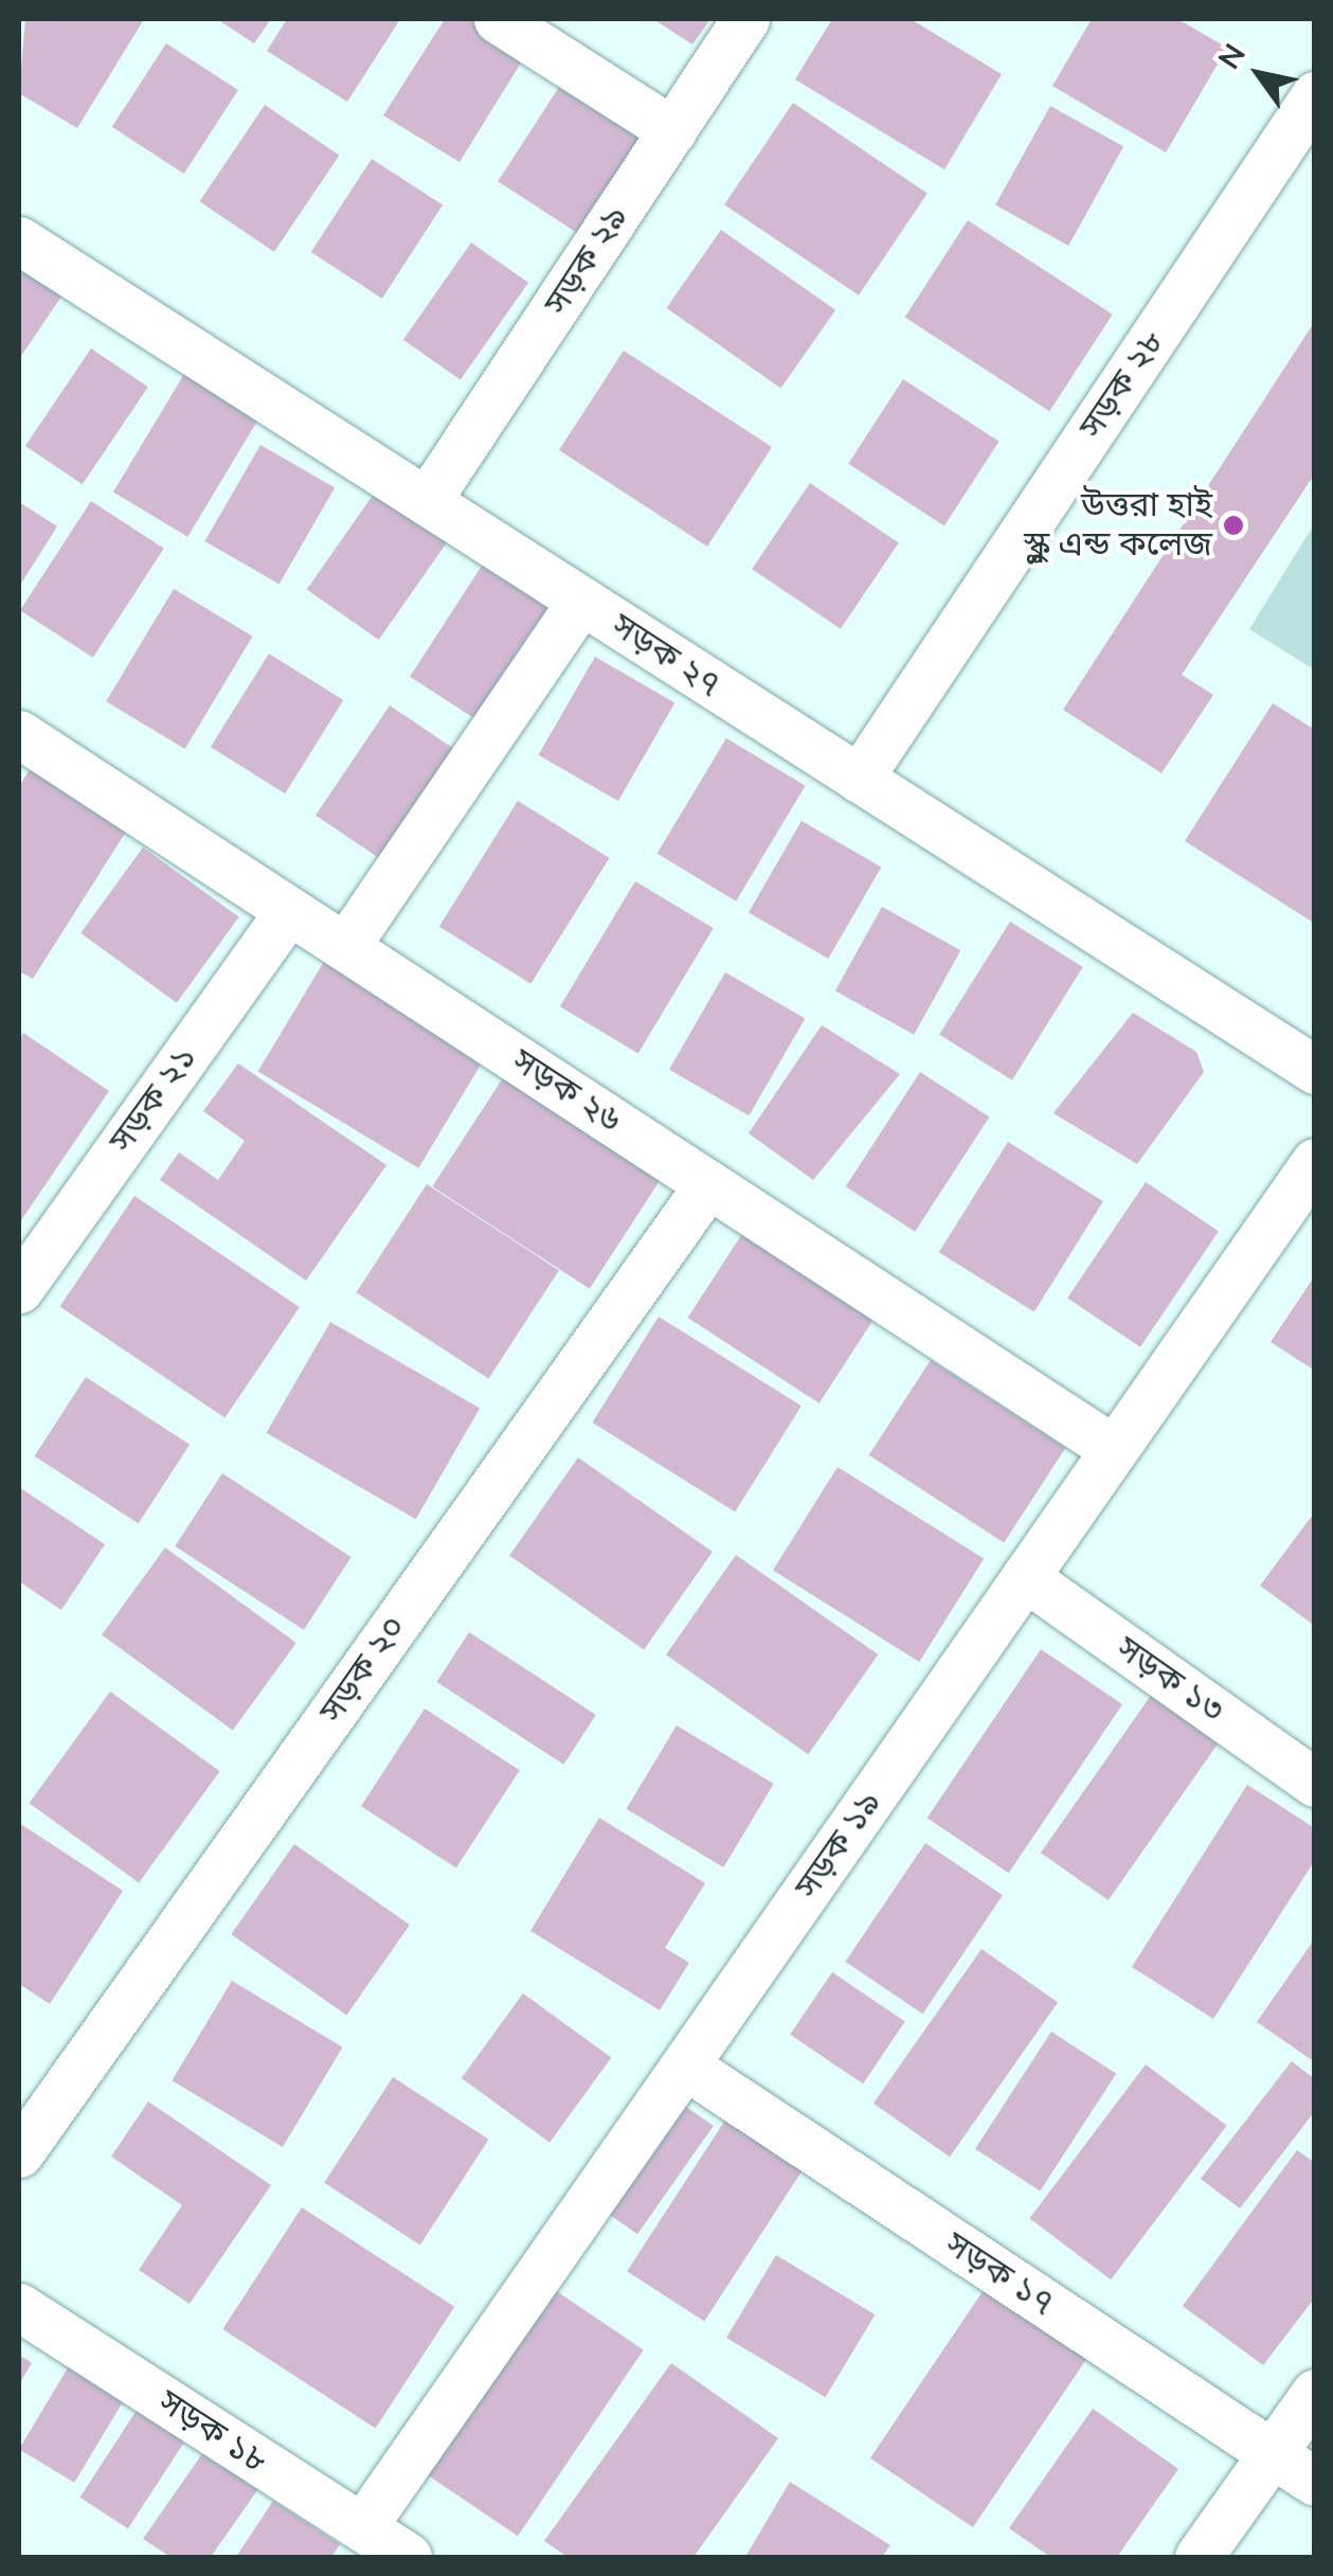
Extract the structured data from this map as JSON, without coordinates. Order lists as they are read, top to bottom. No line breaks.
{"streets":{"street":["সড়ক ২৯","সড়ক ২৮","সড়ক ২৭","সড়ক ২৬","সড়ক ২১","সড়ক ২০","সড়ক ১৩","সড়ক ১৯","সড়ক ১৭","সড়ক ১৮"]},"crossings":[["সড়ক ২৯","সড়ক ২৭"],["সড়ক ২৮","সড়ক ২৭"],["সড়ক ২৬","সড়ক ২১"],["সড়ক ২৬","সড়ক ২০"],["সড়ক ২৬","সড়ক ১৯"],["সড়ক ১৩","সড়ক ১৯"],["সড়ক ১৯","সড়ক ১৭"],["সড়ক ১৯","সড়ক ১৮"]],"places":["উত্তরা হাই স্কুল এন্ড কলেজ"],"north":"top left"}
